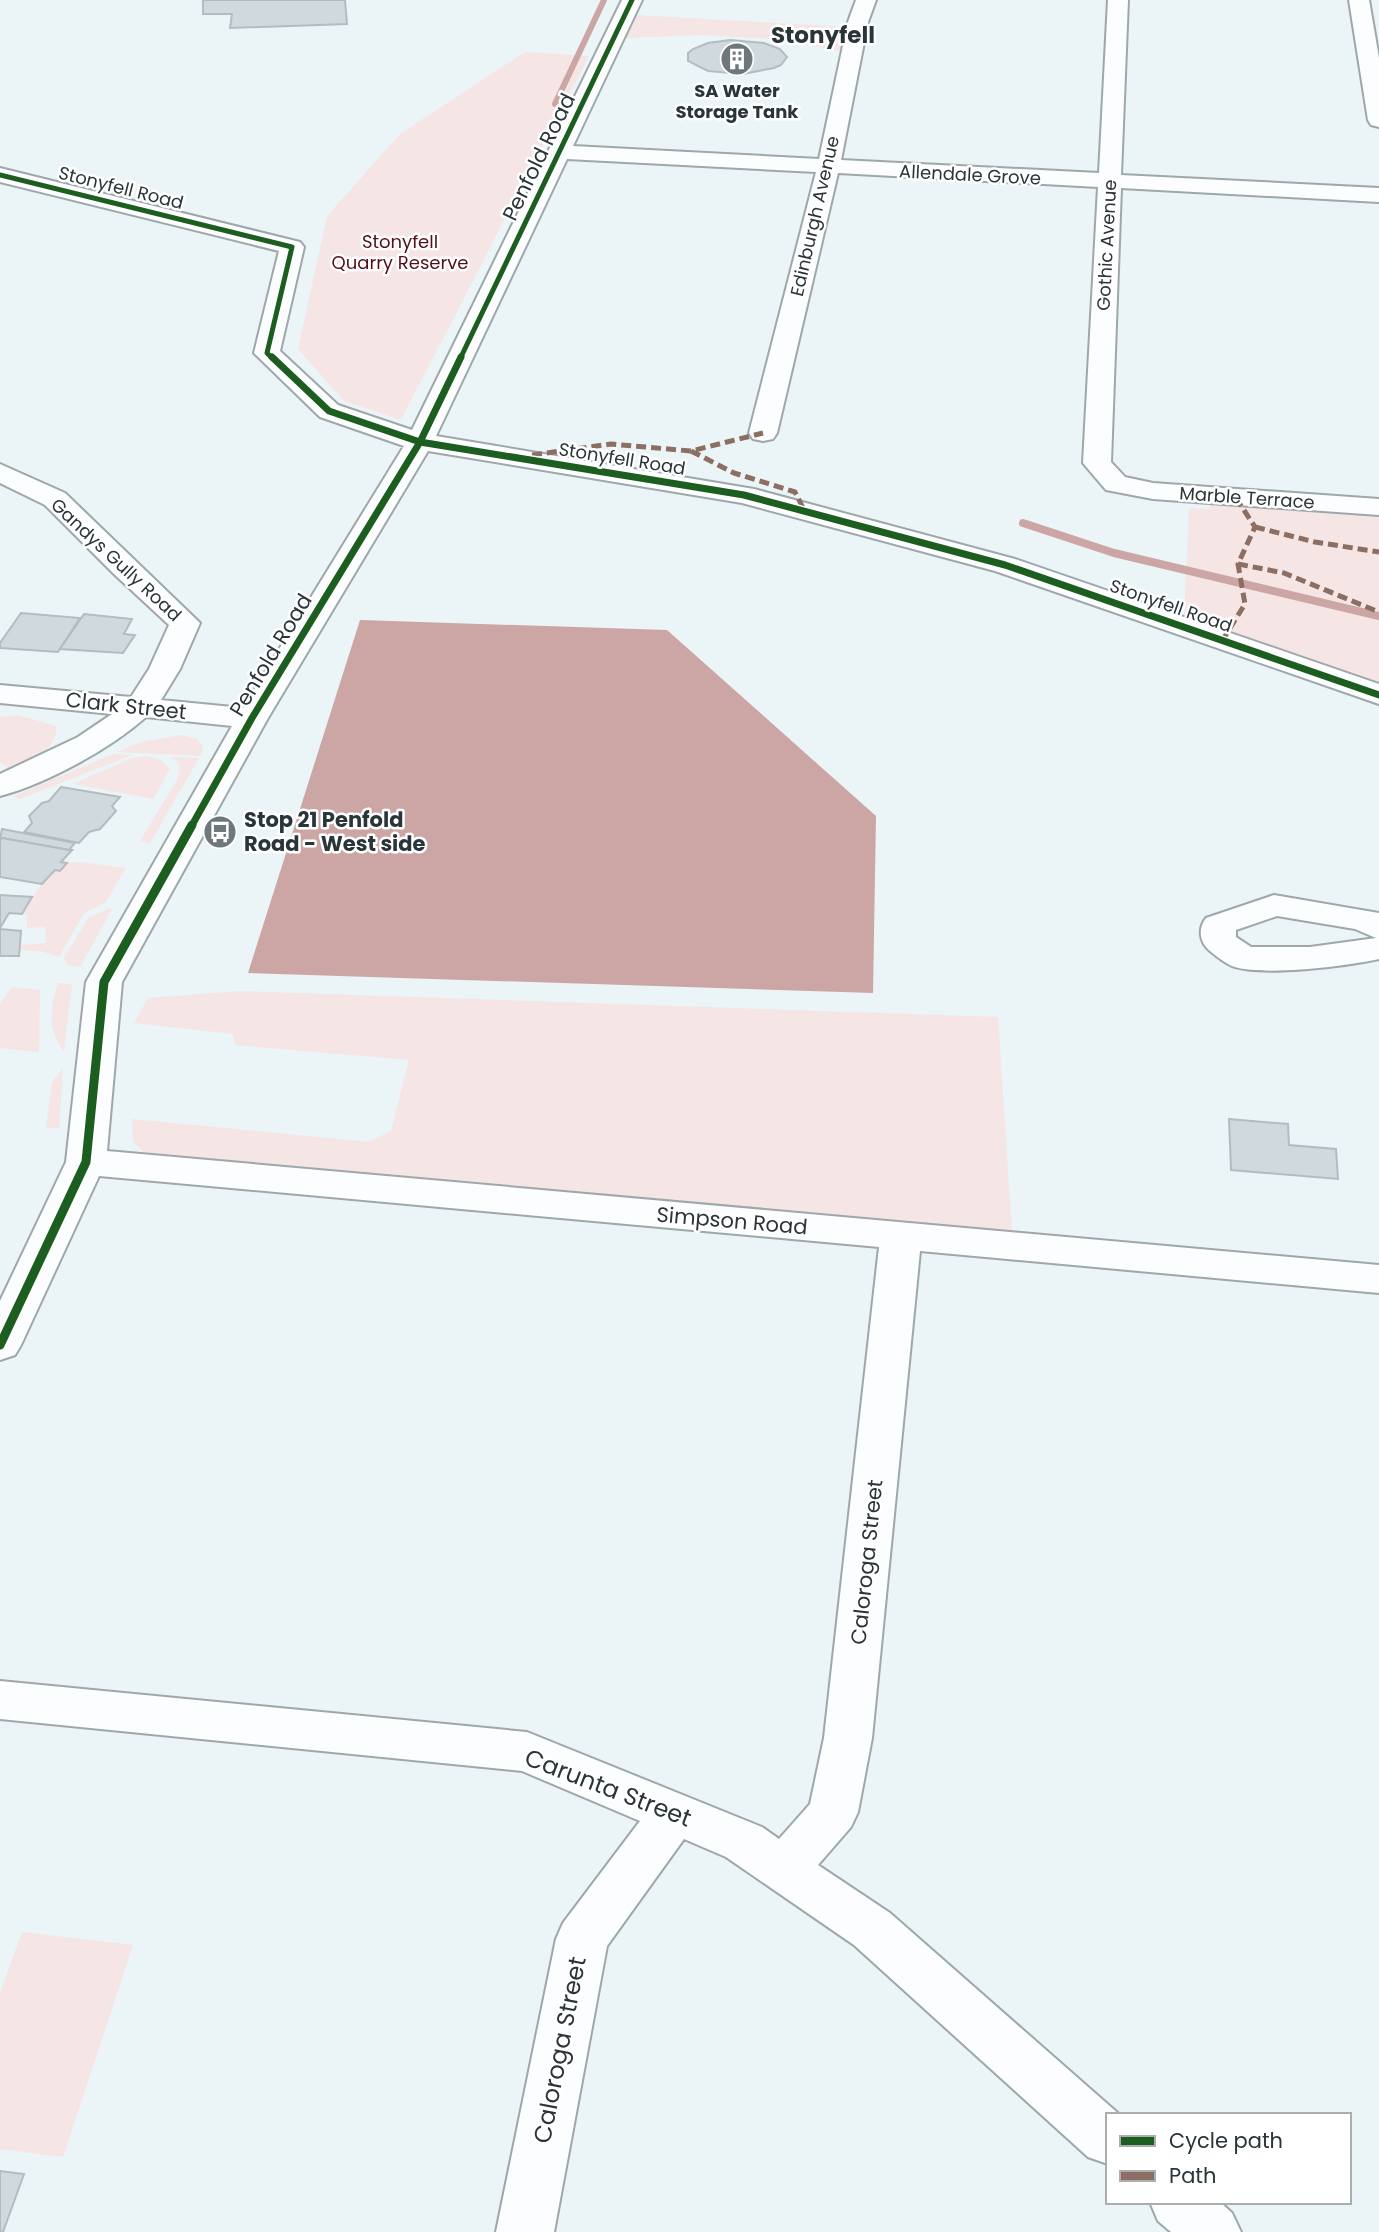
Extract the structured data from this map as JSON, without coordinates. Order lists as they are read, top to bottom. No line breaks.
{"streets":{"street":["Penfold Road","Allendale Grove","Stonyfell Road","Edinburgh Avenue","Gothic Avenue","Marble Terrace","Gandys Gully Road","Clark Street","Simpson Road","Caloroga Street","Carunta Street"]},"crossings":[["Penfold Road","Allendale Grove"],["Penfold Road","Stonyfell Road"],["Penfold Road","Clark Street"],["Penfold Road","Simpson Road"],["Allendale Grove","Edinburgh Avenue"],["Allendale Grove","Gothic Avenue"],["Gothic Avenue","Marble Terrace"],["Gandys Gully Road","Clark Street"],["Simpson Road","Caloroga Street"],["Caloroga Street","Carunta Street"]],"districts":["Stonyfell"],"parks":["Stonyfell Quarry Reserve"],"places":{"building":["SA Water Storage Tank"],"bus stop":["Stop 21 Penfold Road - West side"]},"legend":["Cycle path","Path"]}
